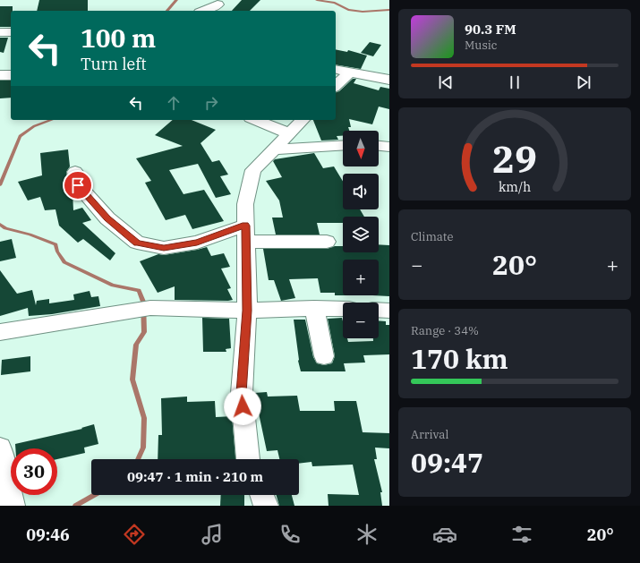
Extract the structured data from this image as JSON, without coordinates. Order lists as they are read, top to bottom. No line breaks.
{"north":"bottom","page":{"turn":["100 m","Turn left"],"song":["90.3 FM","Music"],"map_buttons":["+","−"],"tile":["Climate",["Range · 34%","170 km"],["Arrival","09:47"]],"heat":["−","20°","+"],"limit":"30","trip":"09:47 · 1 min · 210 m","tabs":["09:46","20°"],"gauge":["29","km/h"]}}
